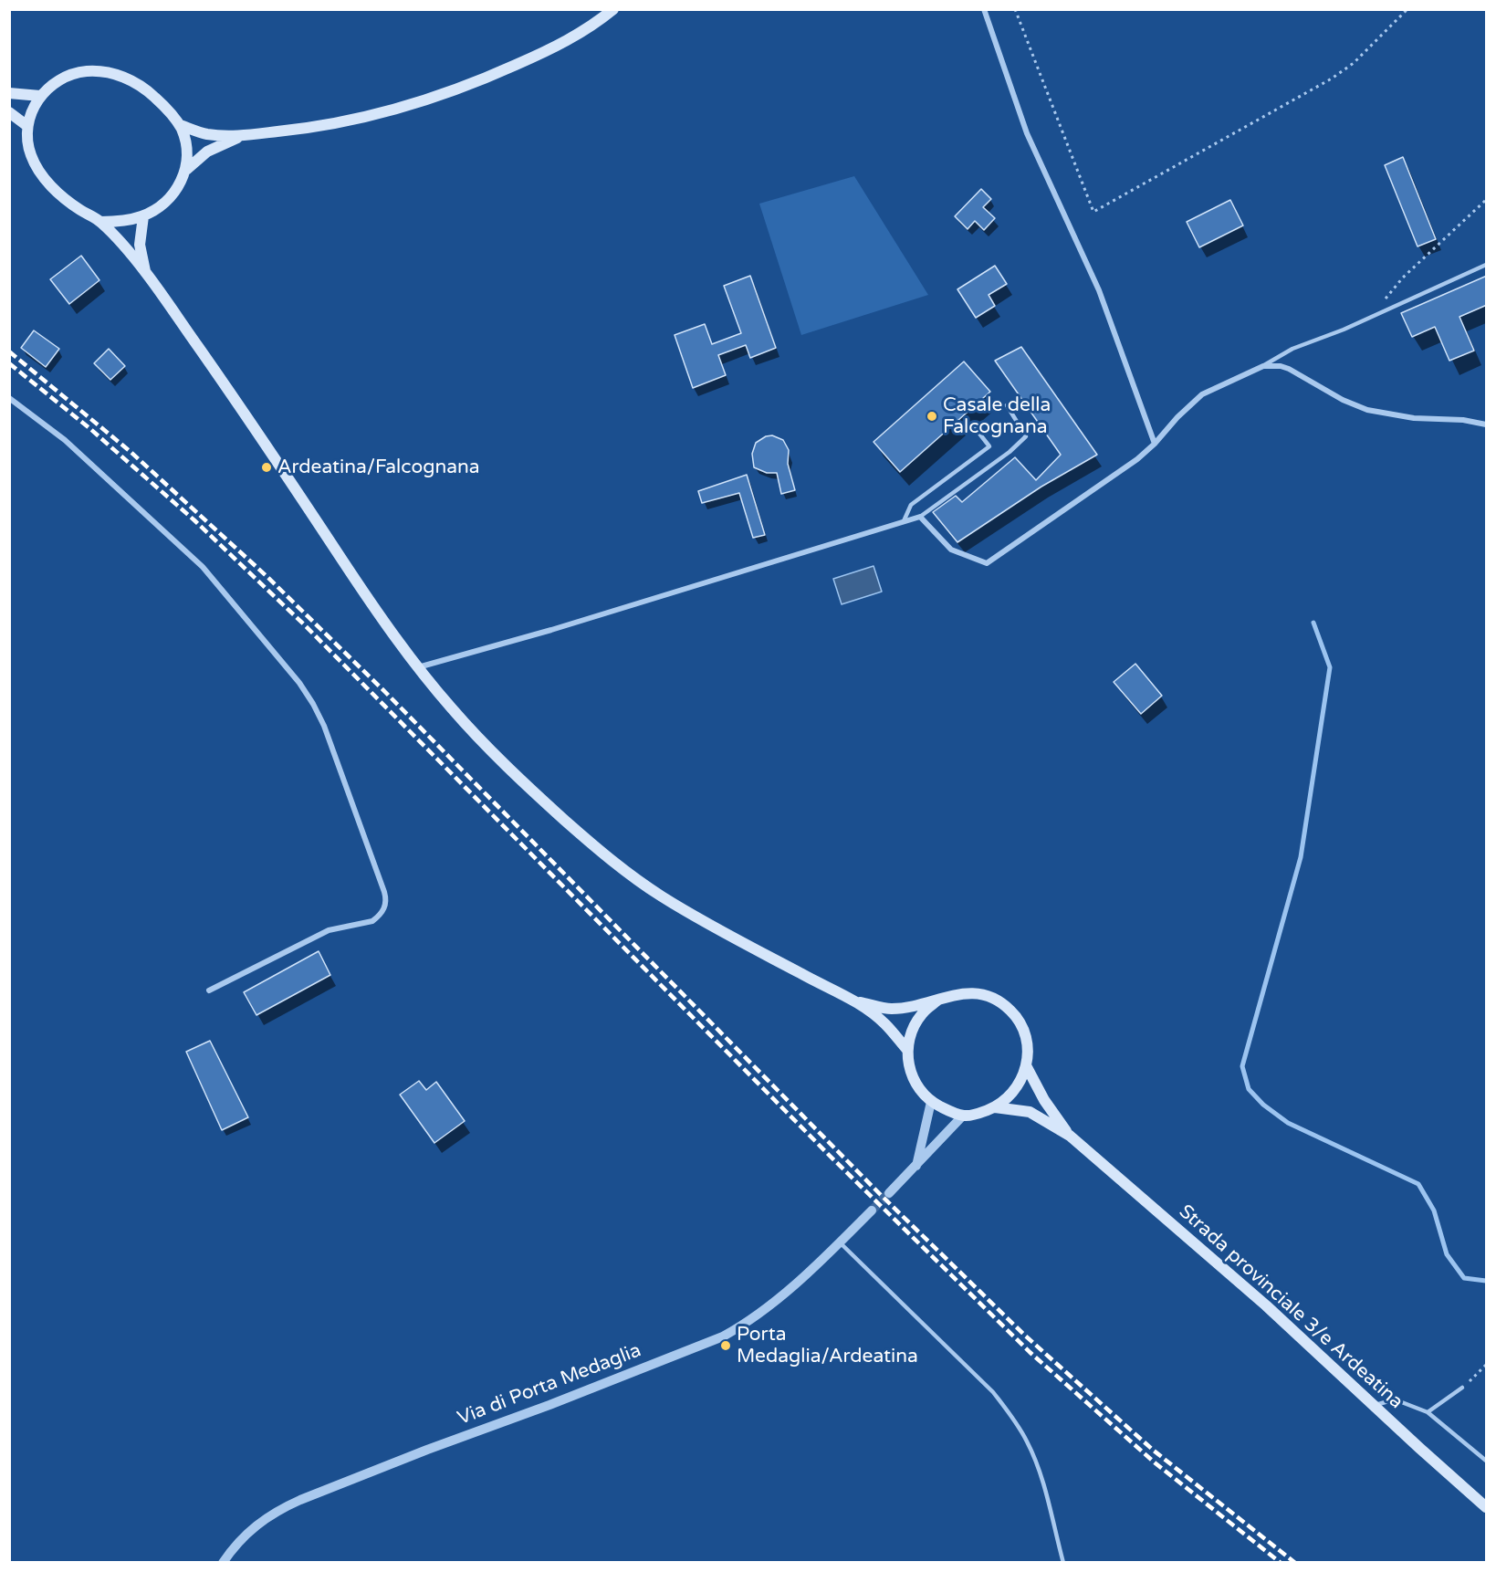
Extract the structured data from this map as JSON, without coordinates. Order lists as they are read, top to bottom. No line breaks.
{"streets":{"main road":["Strada provinciale 3/e Ardeatina"],"street":["Via di Porta Medaglia"]},"places":["Casale della Falcognana","Ardeatina/Falcognana","Porta Medaglia/Ardeatina"]}
